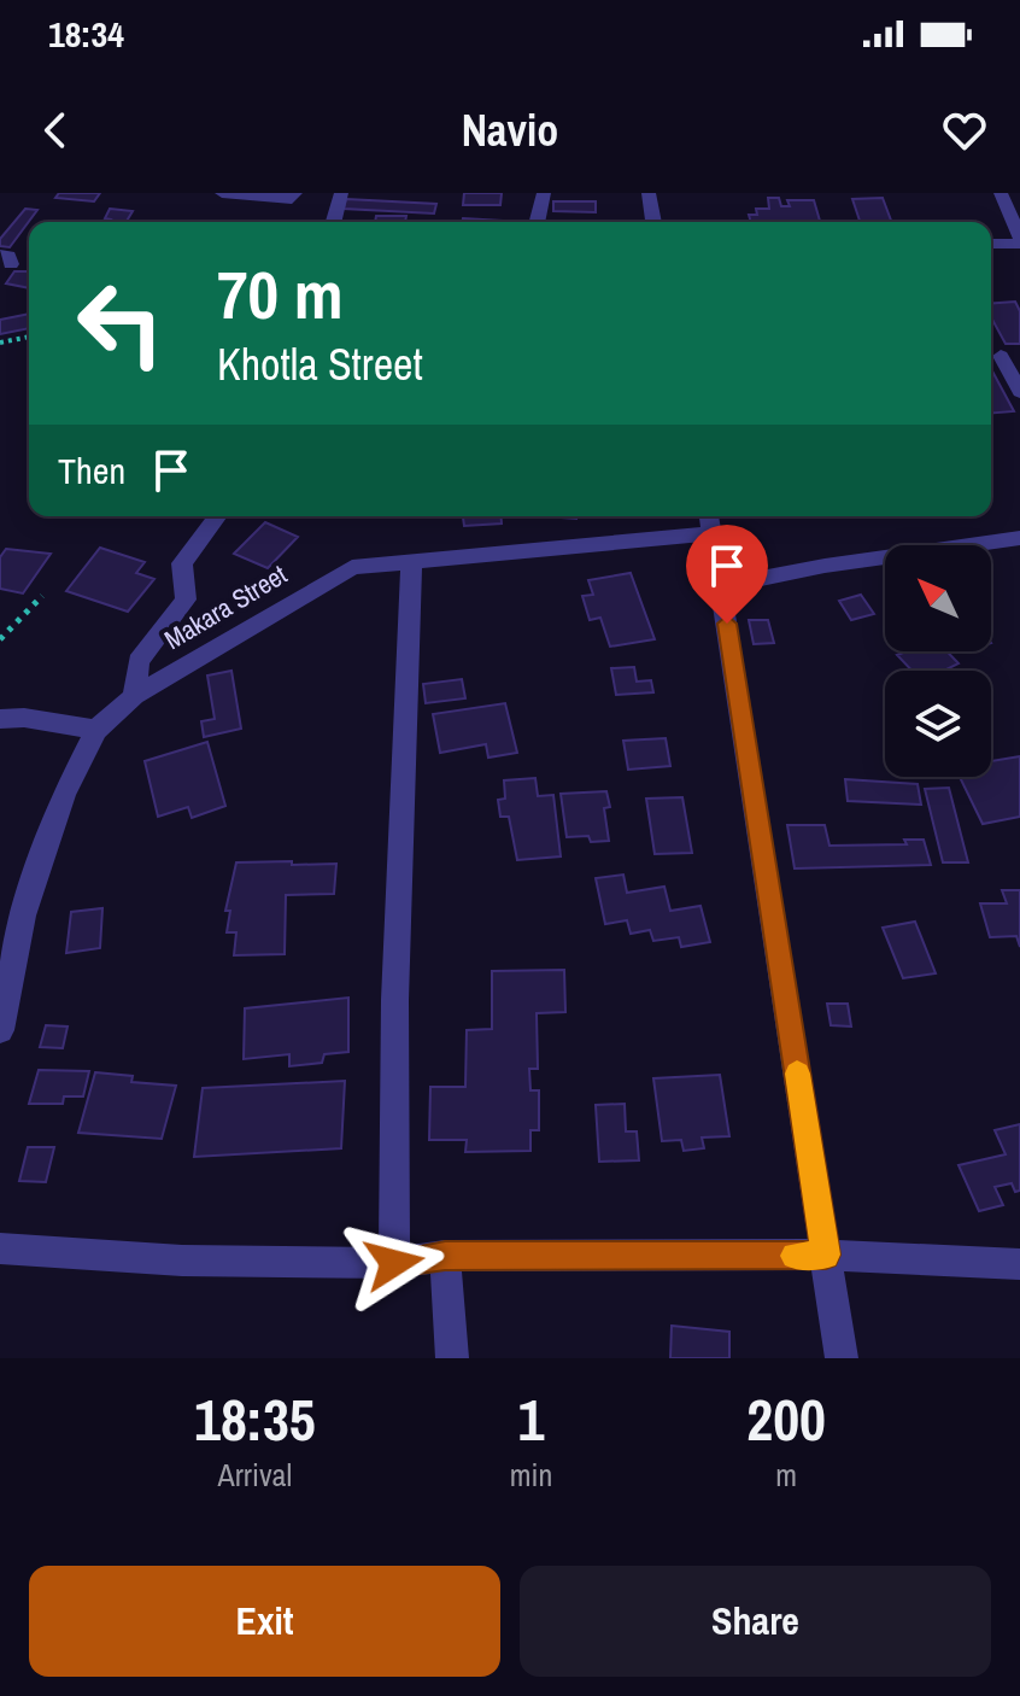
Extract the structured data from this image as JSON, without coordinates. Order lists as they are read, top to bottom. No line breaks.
{"streets":{"street":["Makara Street"]},"north":"top left","page":{"status":"18:34","header":"Navio","turn":["70 m","Khotla Street"],"then":"Then","eta":["18:35","Arrival","1","min","200","m"],"buttons":["Exit","Share"]}}
